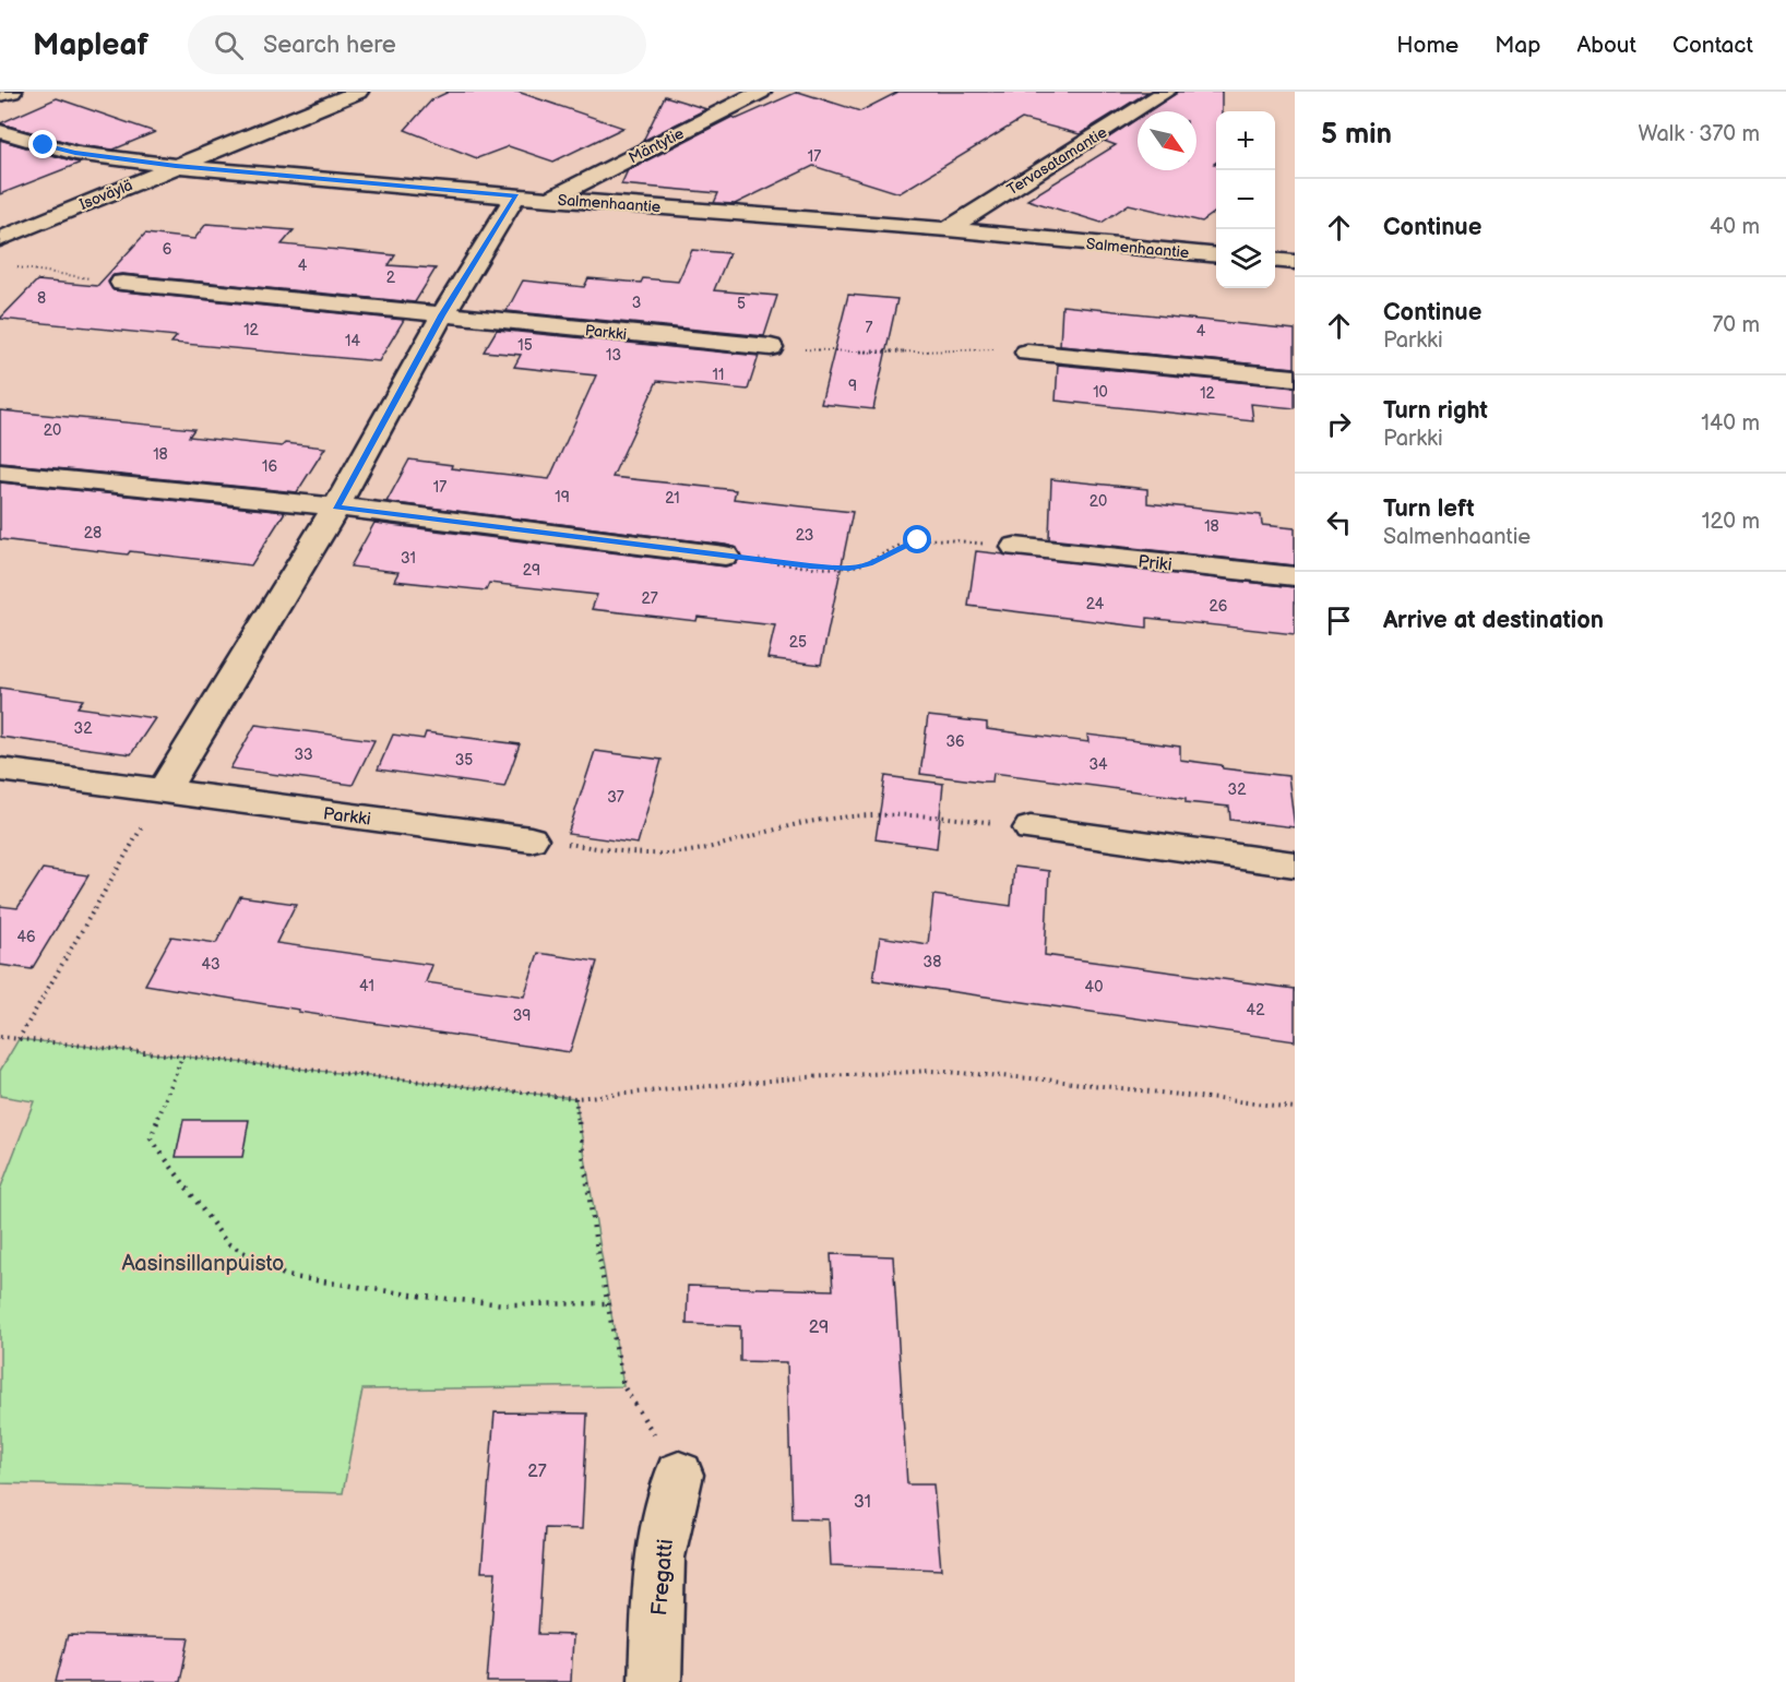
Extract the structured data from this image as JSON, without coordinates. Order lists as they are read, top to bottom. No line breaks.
{"streets":{"street":["Mäntytie","Tervasatamantie","Isoväylä","Salmenhaantie","Parkki","Priki","Fregatti"]},"crossings":[["Mäntytie","Salmenhaantie"],["Tervasatamantie","Salmenhaantie"],["Isoväylä","Salmenhaantie"]],"parks":["Aasinsillanpuisto"],"house_numbers":["17","6","4","2","8","3","5","7","12","4","14","15","13","11","9","10","12","20","18","16","17","19","21","20","18","28","23","31","29","27","24","26","25","32","36","33","35","34","32","37","46","38","43","41","40","42","39","29","27","31"],"north":"bottom right","page":{"header":"Mapleaf","search":"Search here","nav":["Home","Map","About","Contact"],"heading":["5 min","Walk · 370 m"],"map_buttons":["+","−"],"list":[["Continue","40 m"],["Continue","Parkki","70 m"],["Turn right","Parkki","140 m"],["Turn left","Salmenhaantie","120 m"],"Arrive at destination"]}}
